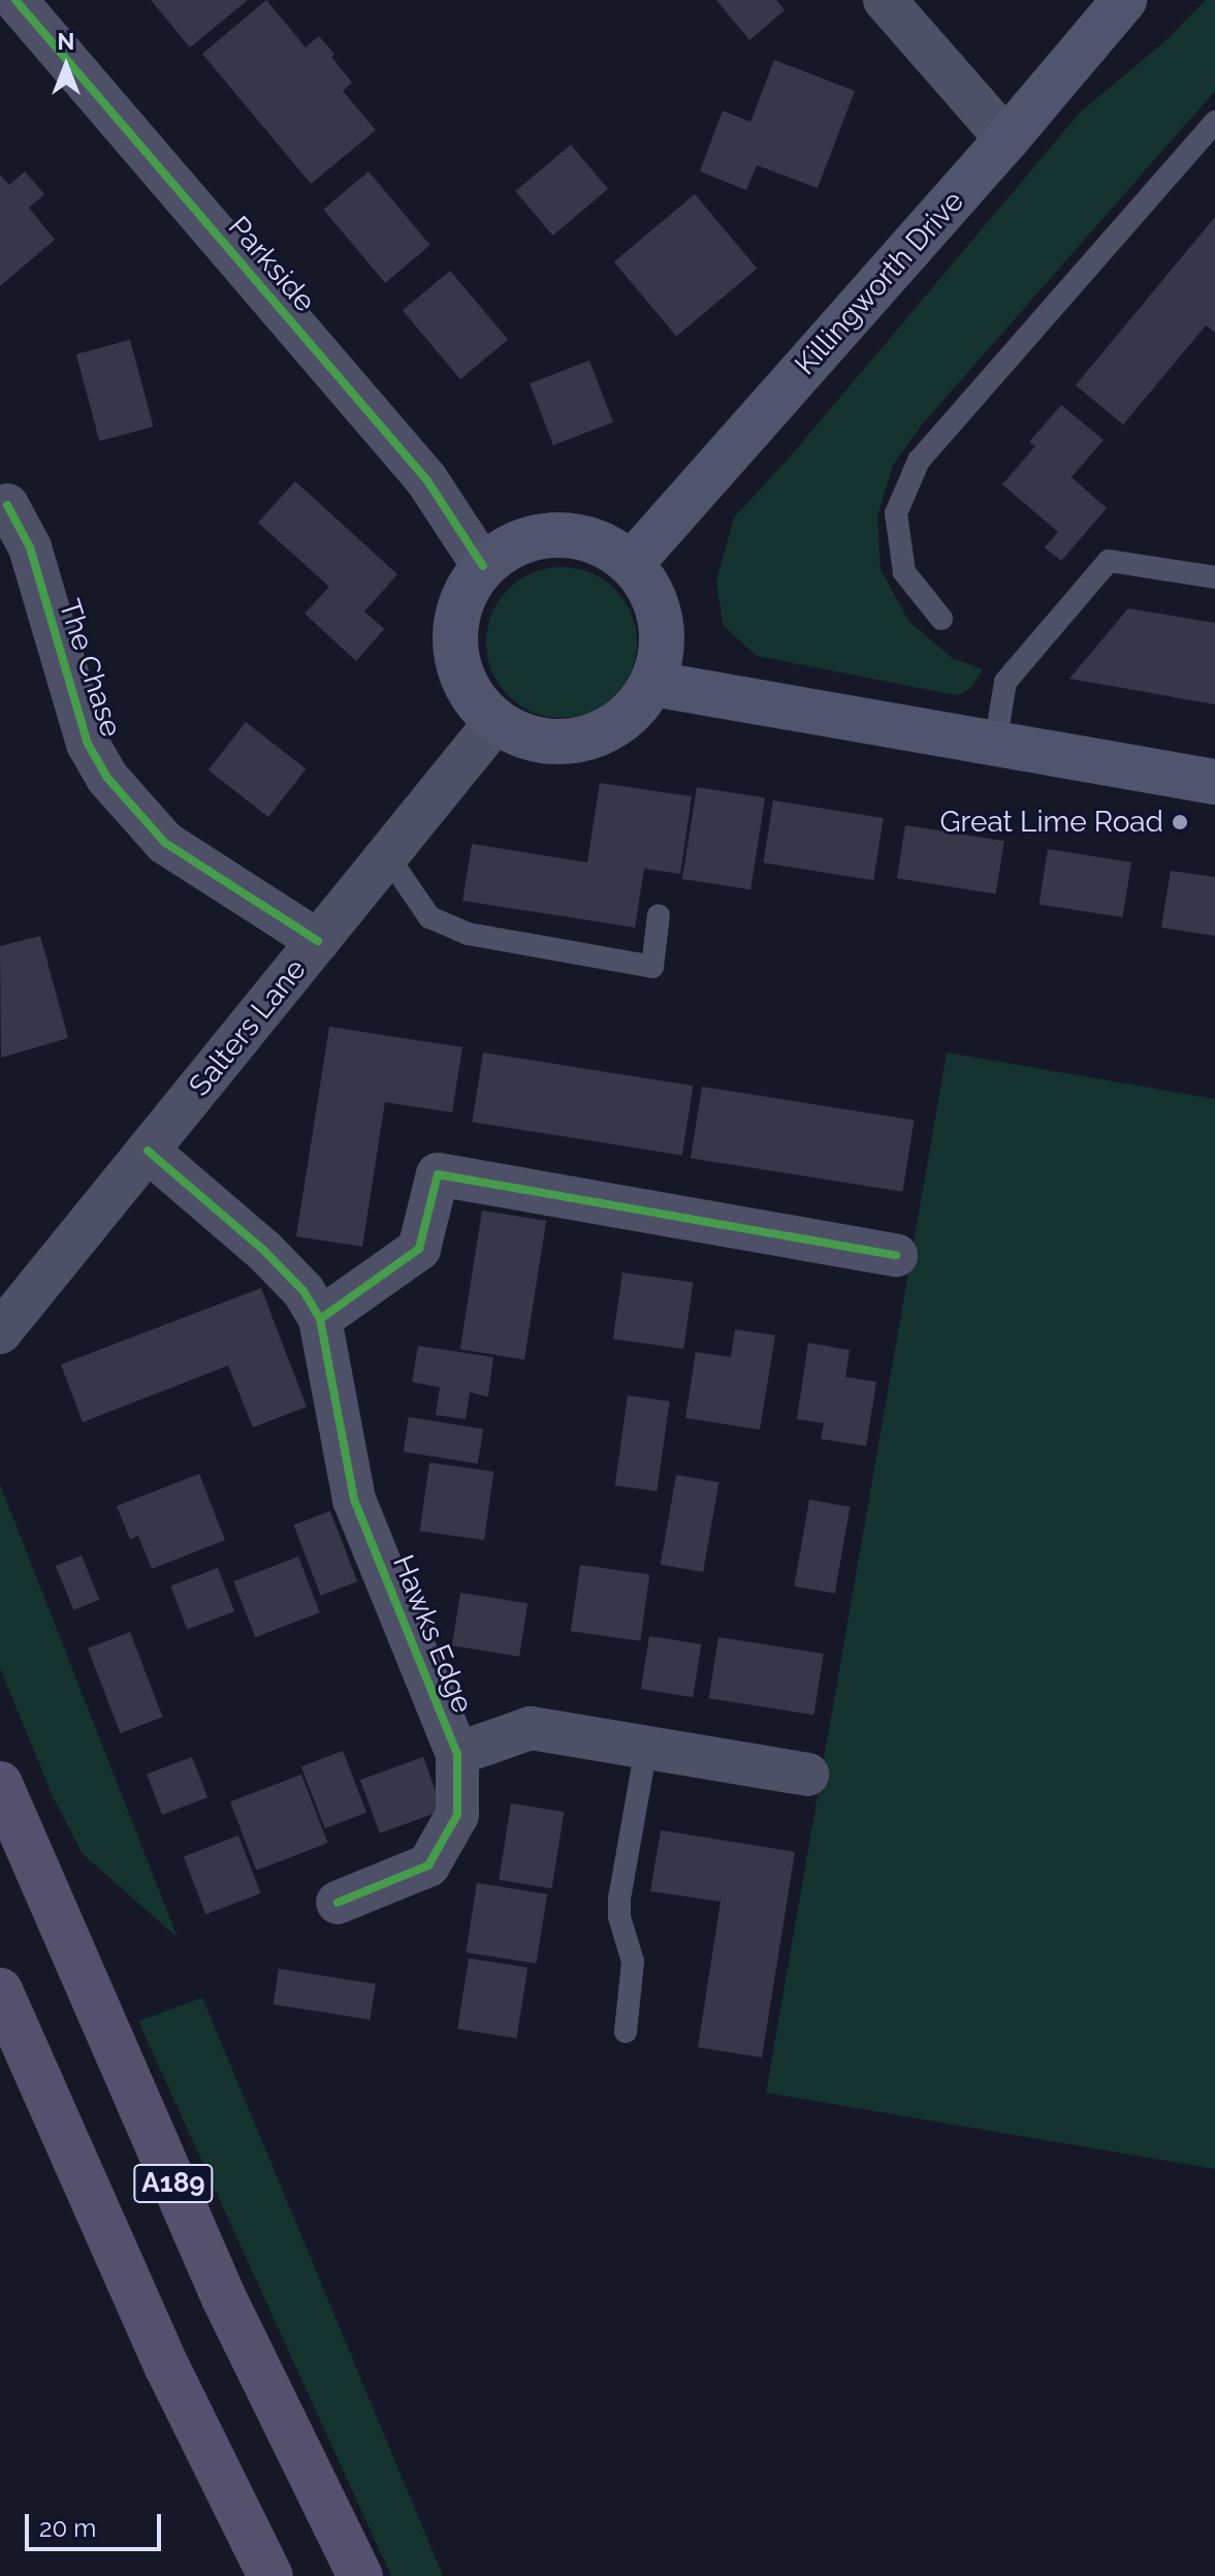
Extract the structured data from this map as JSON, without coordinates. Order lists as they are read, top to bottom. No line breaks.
{"streets":{"main road":["Killingworth Drive","A189"],"street":["Parkside","The Chase","Salters Lane","Hawks Edge"]},"crossings":[["Parkside","Killingworth Drive"],["Parkside","Salters Lane"],["Killingworth Drive","Salters Lane"],["The Chase","Salters Lane"],["Salters Lane","Hawks Edge"]],"places":["Great Lime Road"],"scale_bar":"20 m","north":"top"}
